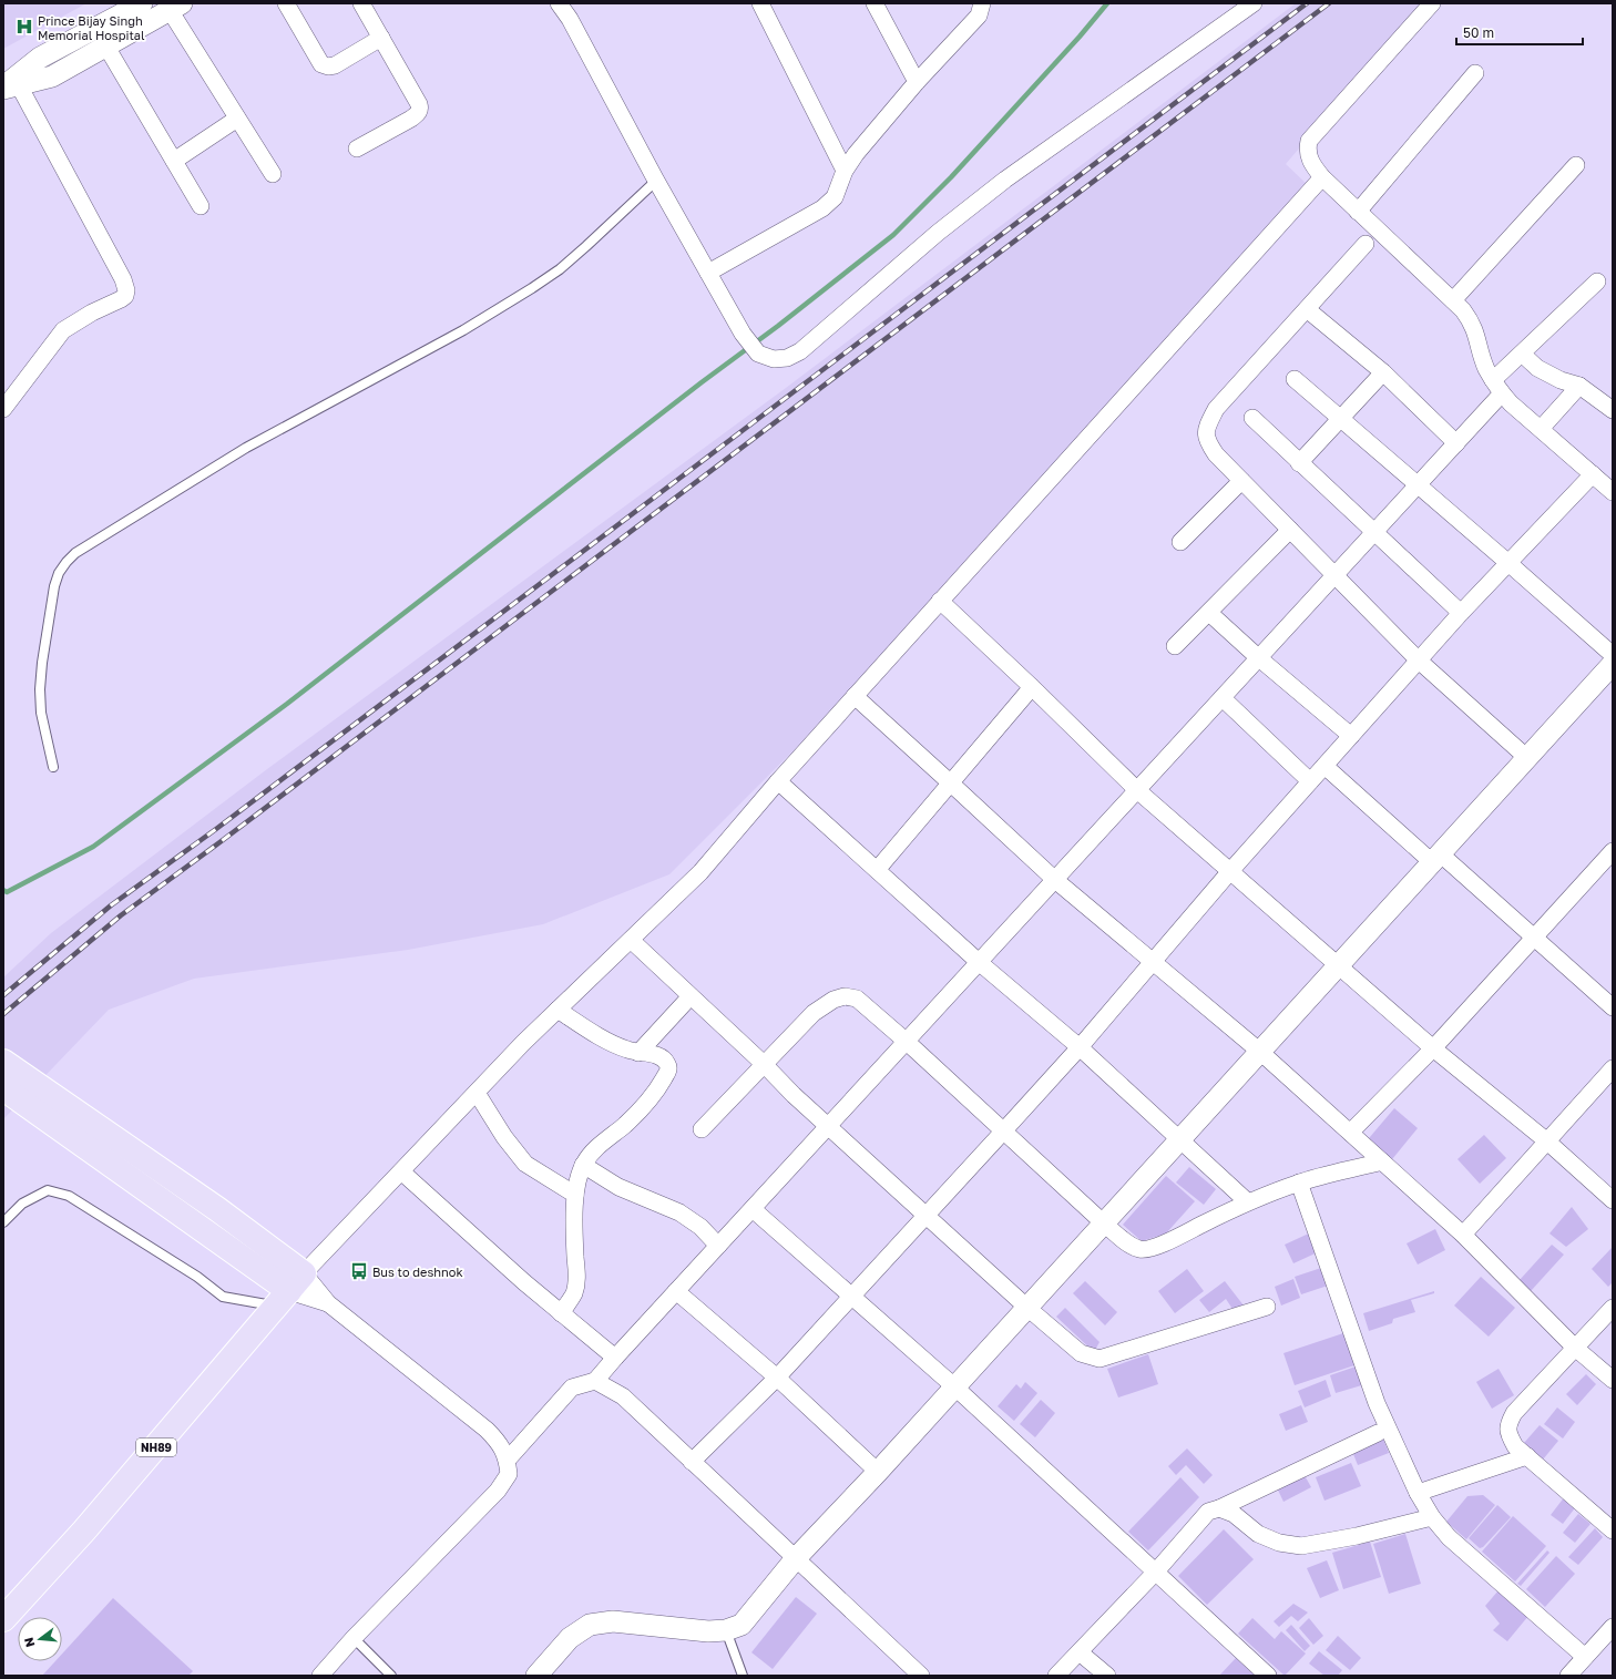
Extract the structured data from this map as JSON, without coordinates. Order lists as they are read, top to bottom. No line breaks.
{"streets":{"main road":["NH89"]},"places":{"hospital":["Prince Bijay Singh Memorial Hospital"],"bus stop":["Bus to deshnok"]},"scale_bar":"50 m","north":"left"}
